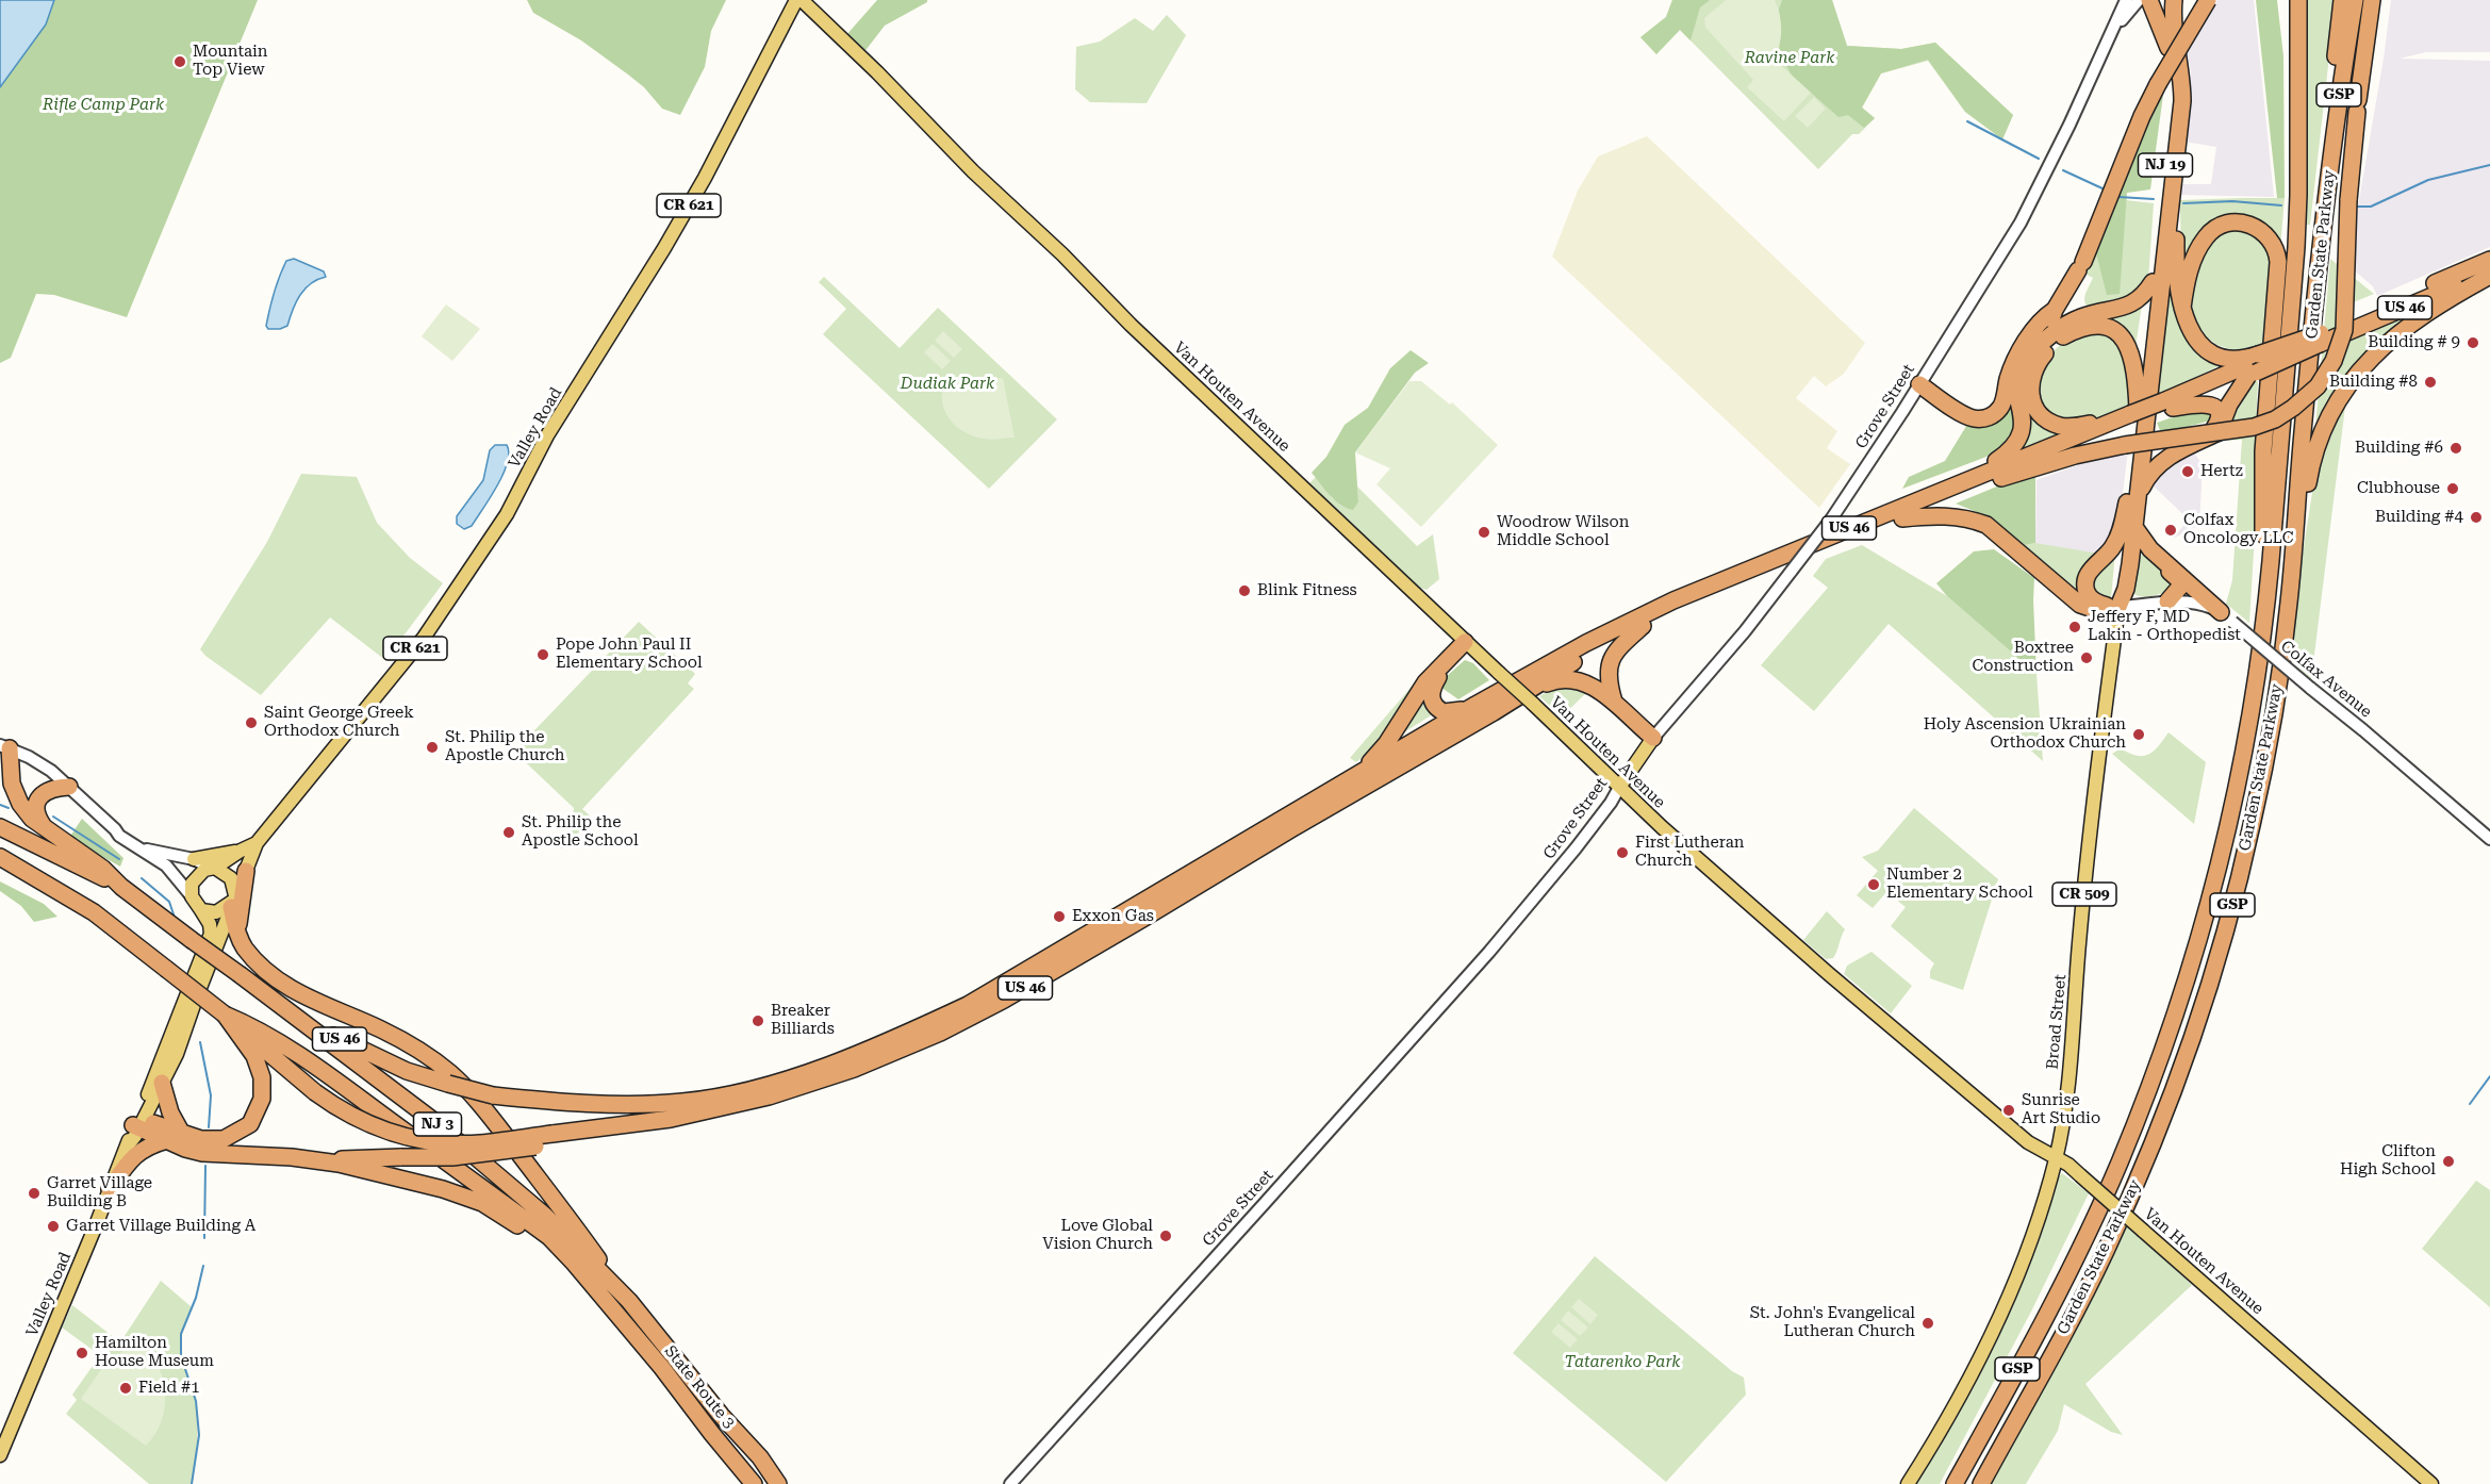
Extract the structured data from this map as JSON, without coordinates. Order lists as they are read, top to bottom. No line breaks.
{"streets":{"highway":["GSP","NJ 19","Garden State Parkway","US 46","NJ 3","State Route 3"],"main road":["CR 621","Van Houten Avenue","Grove Street","Valley Road","CR 509","Broad Street"],"street":["Colfax Avenue"]},"crossings":[["NJ 19","US 46"],["NJ 19","Colfax Avenue"],["NJ 19","Broad Street"],["US 46","Van Houten Avenue"],["US 46","NJ 3"],["Van Houten Avenue","Grove Street"],["Van Houten Avenue","Valley Road"],["Van Houten Avenue","Broad Street"],["Colfax Avenue","Broad Street"],["NJ 3","State Route 3"]],"parks":["Ravine Park","Rifle Camp Park","Dudiak Park","Tatarenko Park"],"places":["Mountain Top View","Building # 9","Building #8","Building #6","Hertz","Clubhouse","Building #4","Colfax Oncology LLC","Woodrow Wilson Middle School","Blink Fitness","Jeffery F, MD Lakin - Orthopedist","Pope John Paul II Elementary School","Boxtree Construction","Saint George Greek Orthodox Church","Holy Ascension Ukrainian Orthodox Church","St. Philip the Apostle Church","St. Philip the Apostle School","First Lutheran Church","Number 2 Elementary School","Exxon Gas","Breaker Billiards","Sunrise Art Studio","Clifton High School","Garret Village Building B","Garret Village Building A","Love Global Vision Church","St. John's Evangelical Lutheran Church","Hamilton House Museum","Field #1"]}
